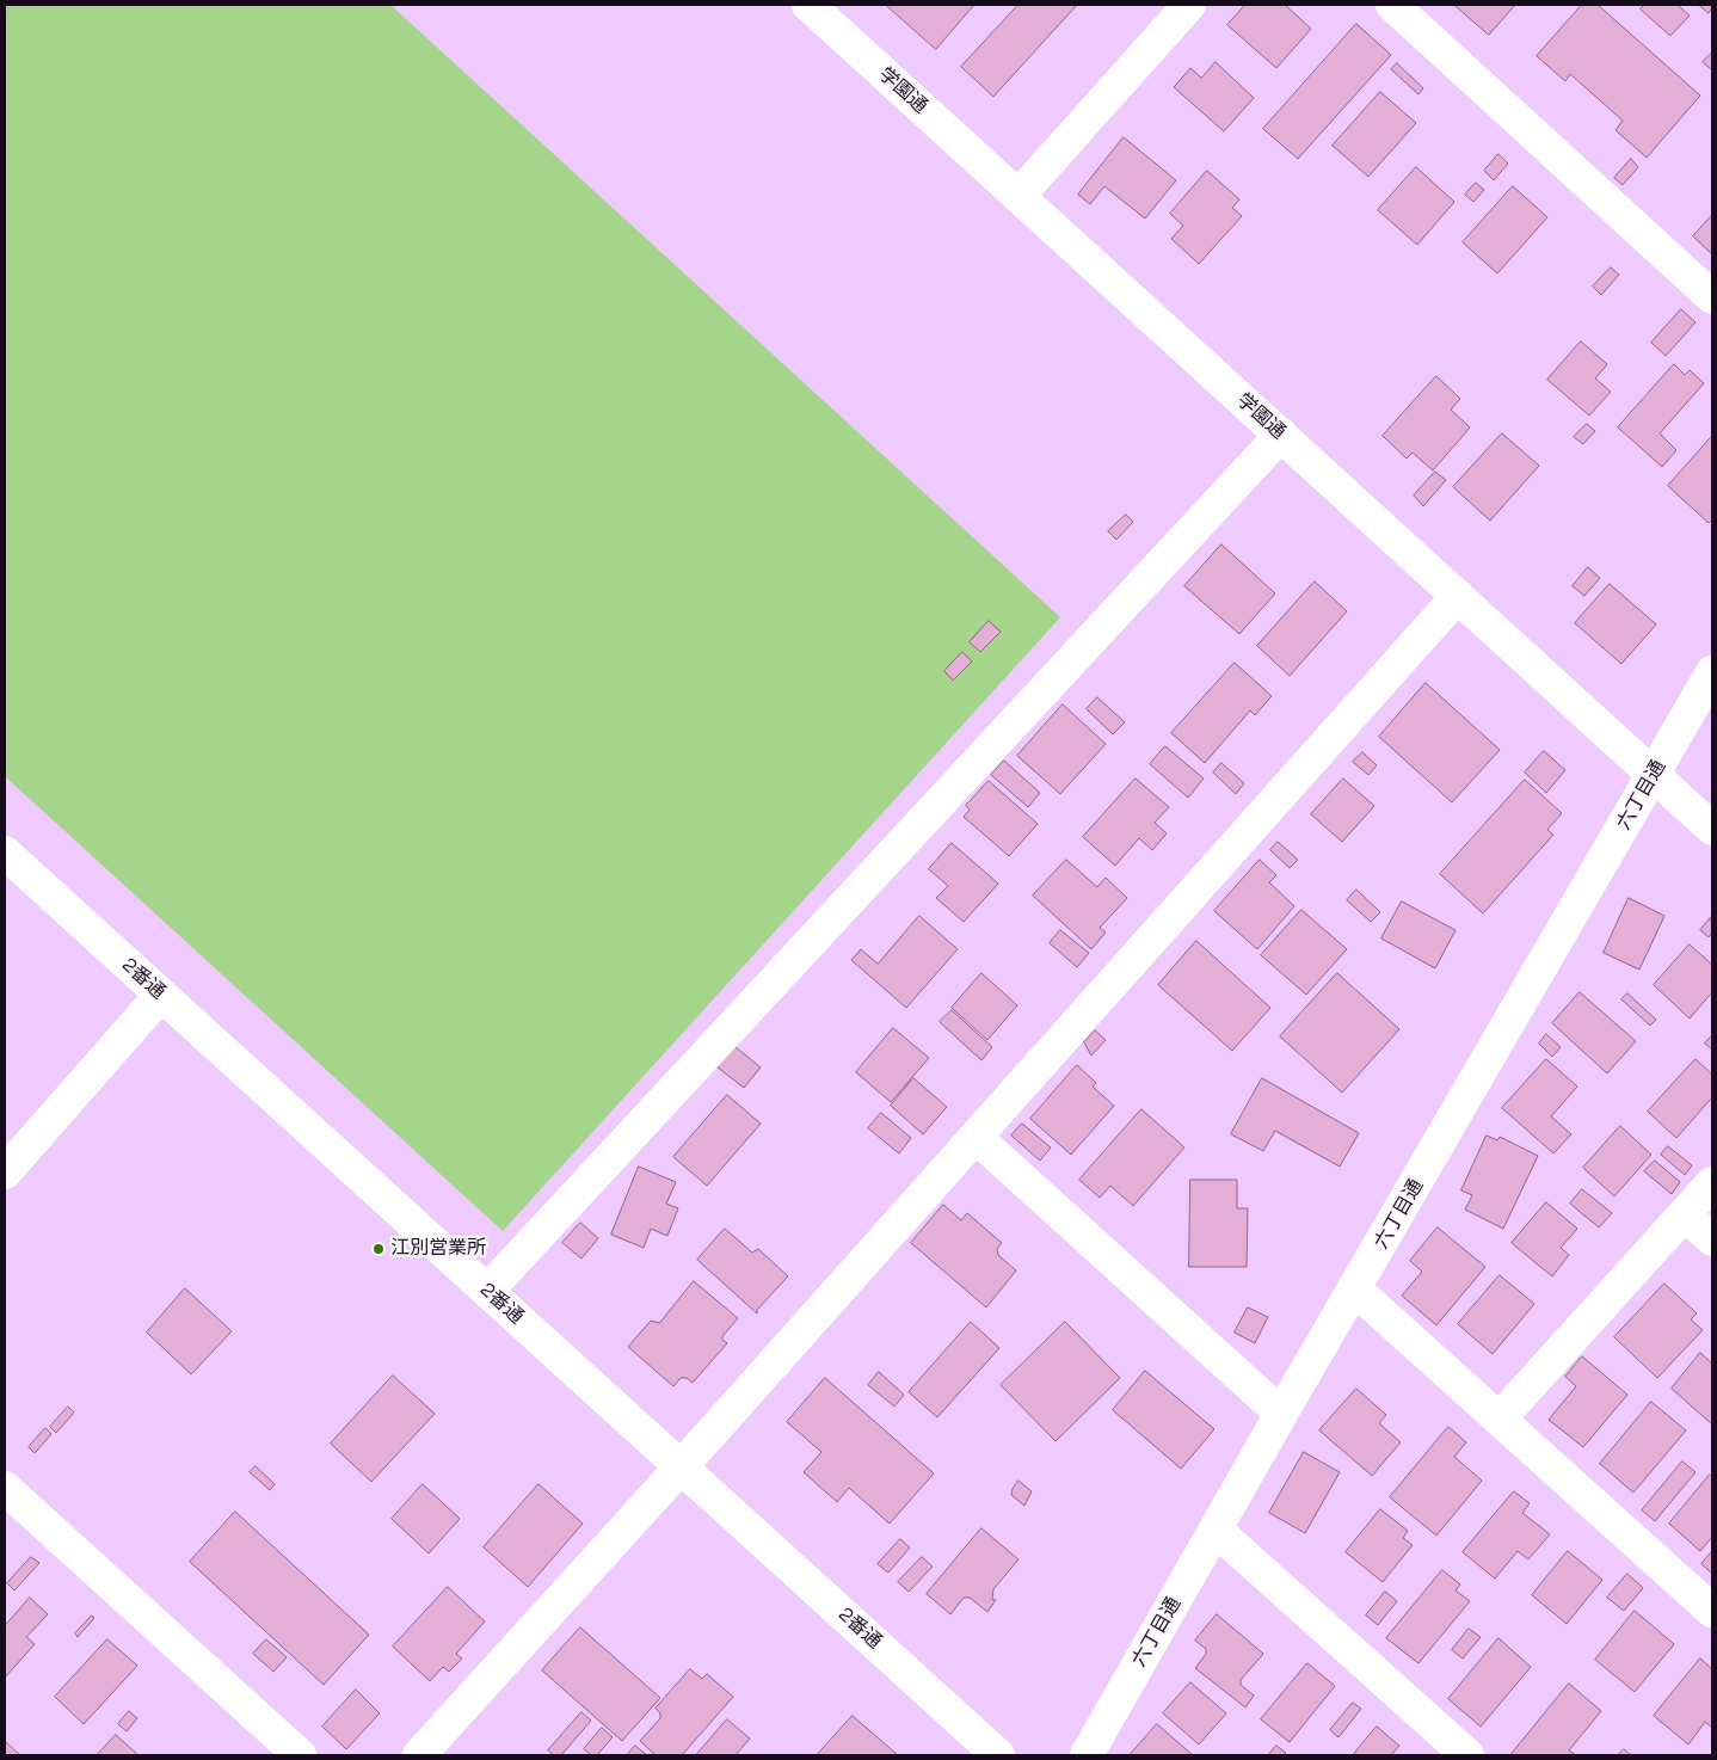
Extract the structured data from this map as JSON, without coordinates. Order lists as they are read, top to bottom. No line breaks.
{"streets":{"street":["学園通","六丁目通","2番通"]},"crossings":[["学園通","六丁目通"]],"places":["江別営業所"]}
